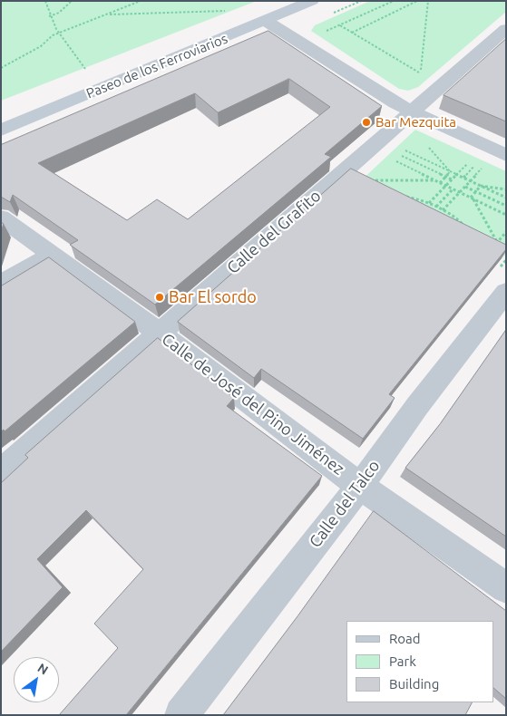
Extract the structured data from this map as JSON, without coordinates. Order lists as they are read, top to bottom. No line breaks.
{"streets":{"main road":["Paseo de los Ferroviarios"],"street":["Calle del Grafito","Calle de José del Pino Jiménez","Calle del Talco"]},"crossings":[["Calle del Grafito","Calle de José del Pino Jiménez"],["Calle de José del Pino Jiménez","Calle del Talco"]],"places":["Bar Mezquita","Bar El sordo"],"legend":["Road","Park","Building"],"north":"top right"}
